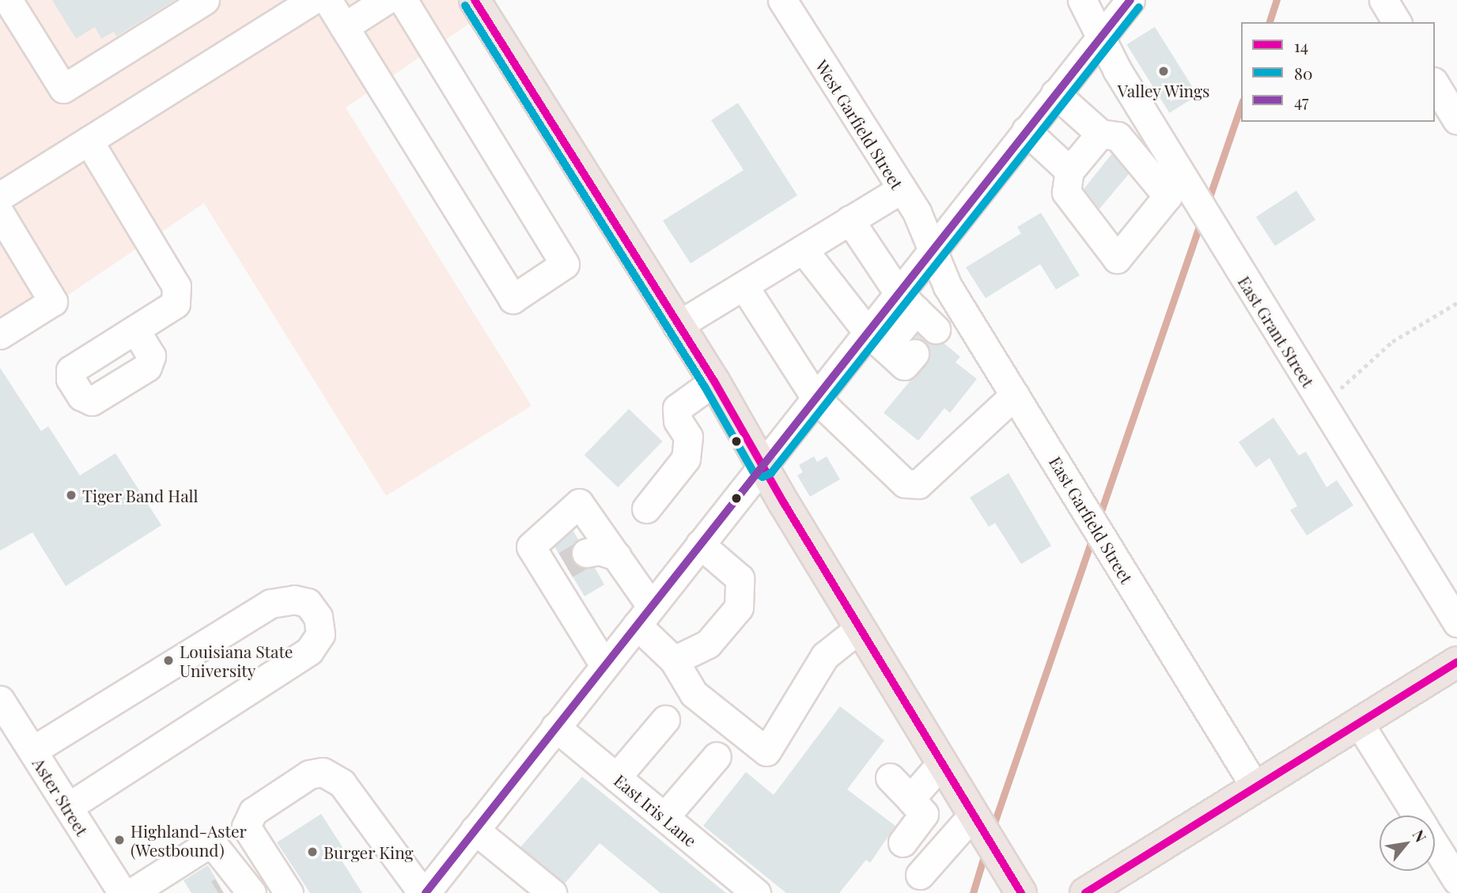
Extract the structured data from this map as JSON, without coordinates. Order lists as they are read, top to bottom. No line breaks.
{"streets":{"street":["West Garfield Street","East Grant Street","East Garfield Street","Aster Street","East Iris Lane"]},"crossings":[["West Garfield Street","East Garfield Street"]],"places":["Valley Wings","Tiger Band Hall","Louisiana State University","Highland-Aster (Westbound)","Burger King"],"lines":["transit line 14","transit line 47","transit line 80"],"legend":["14","80","47"],"north":"top right"}
